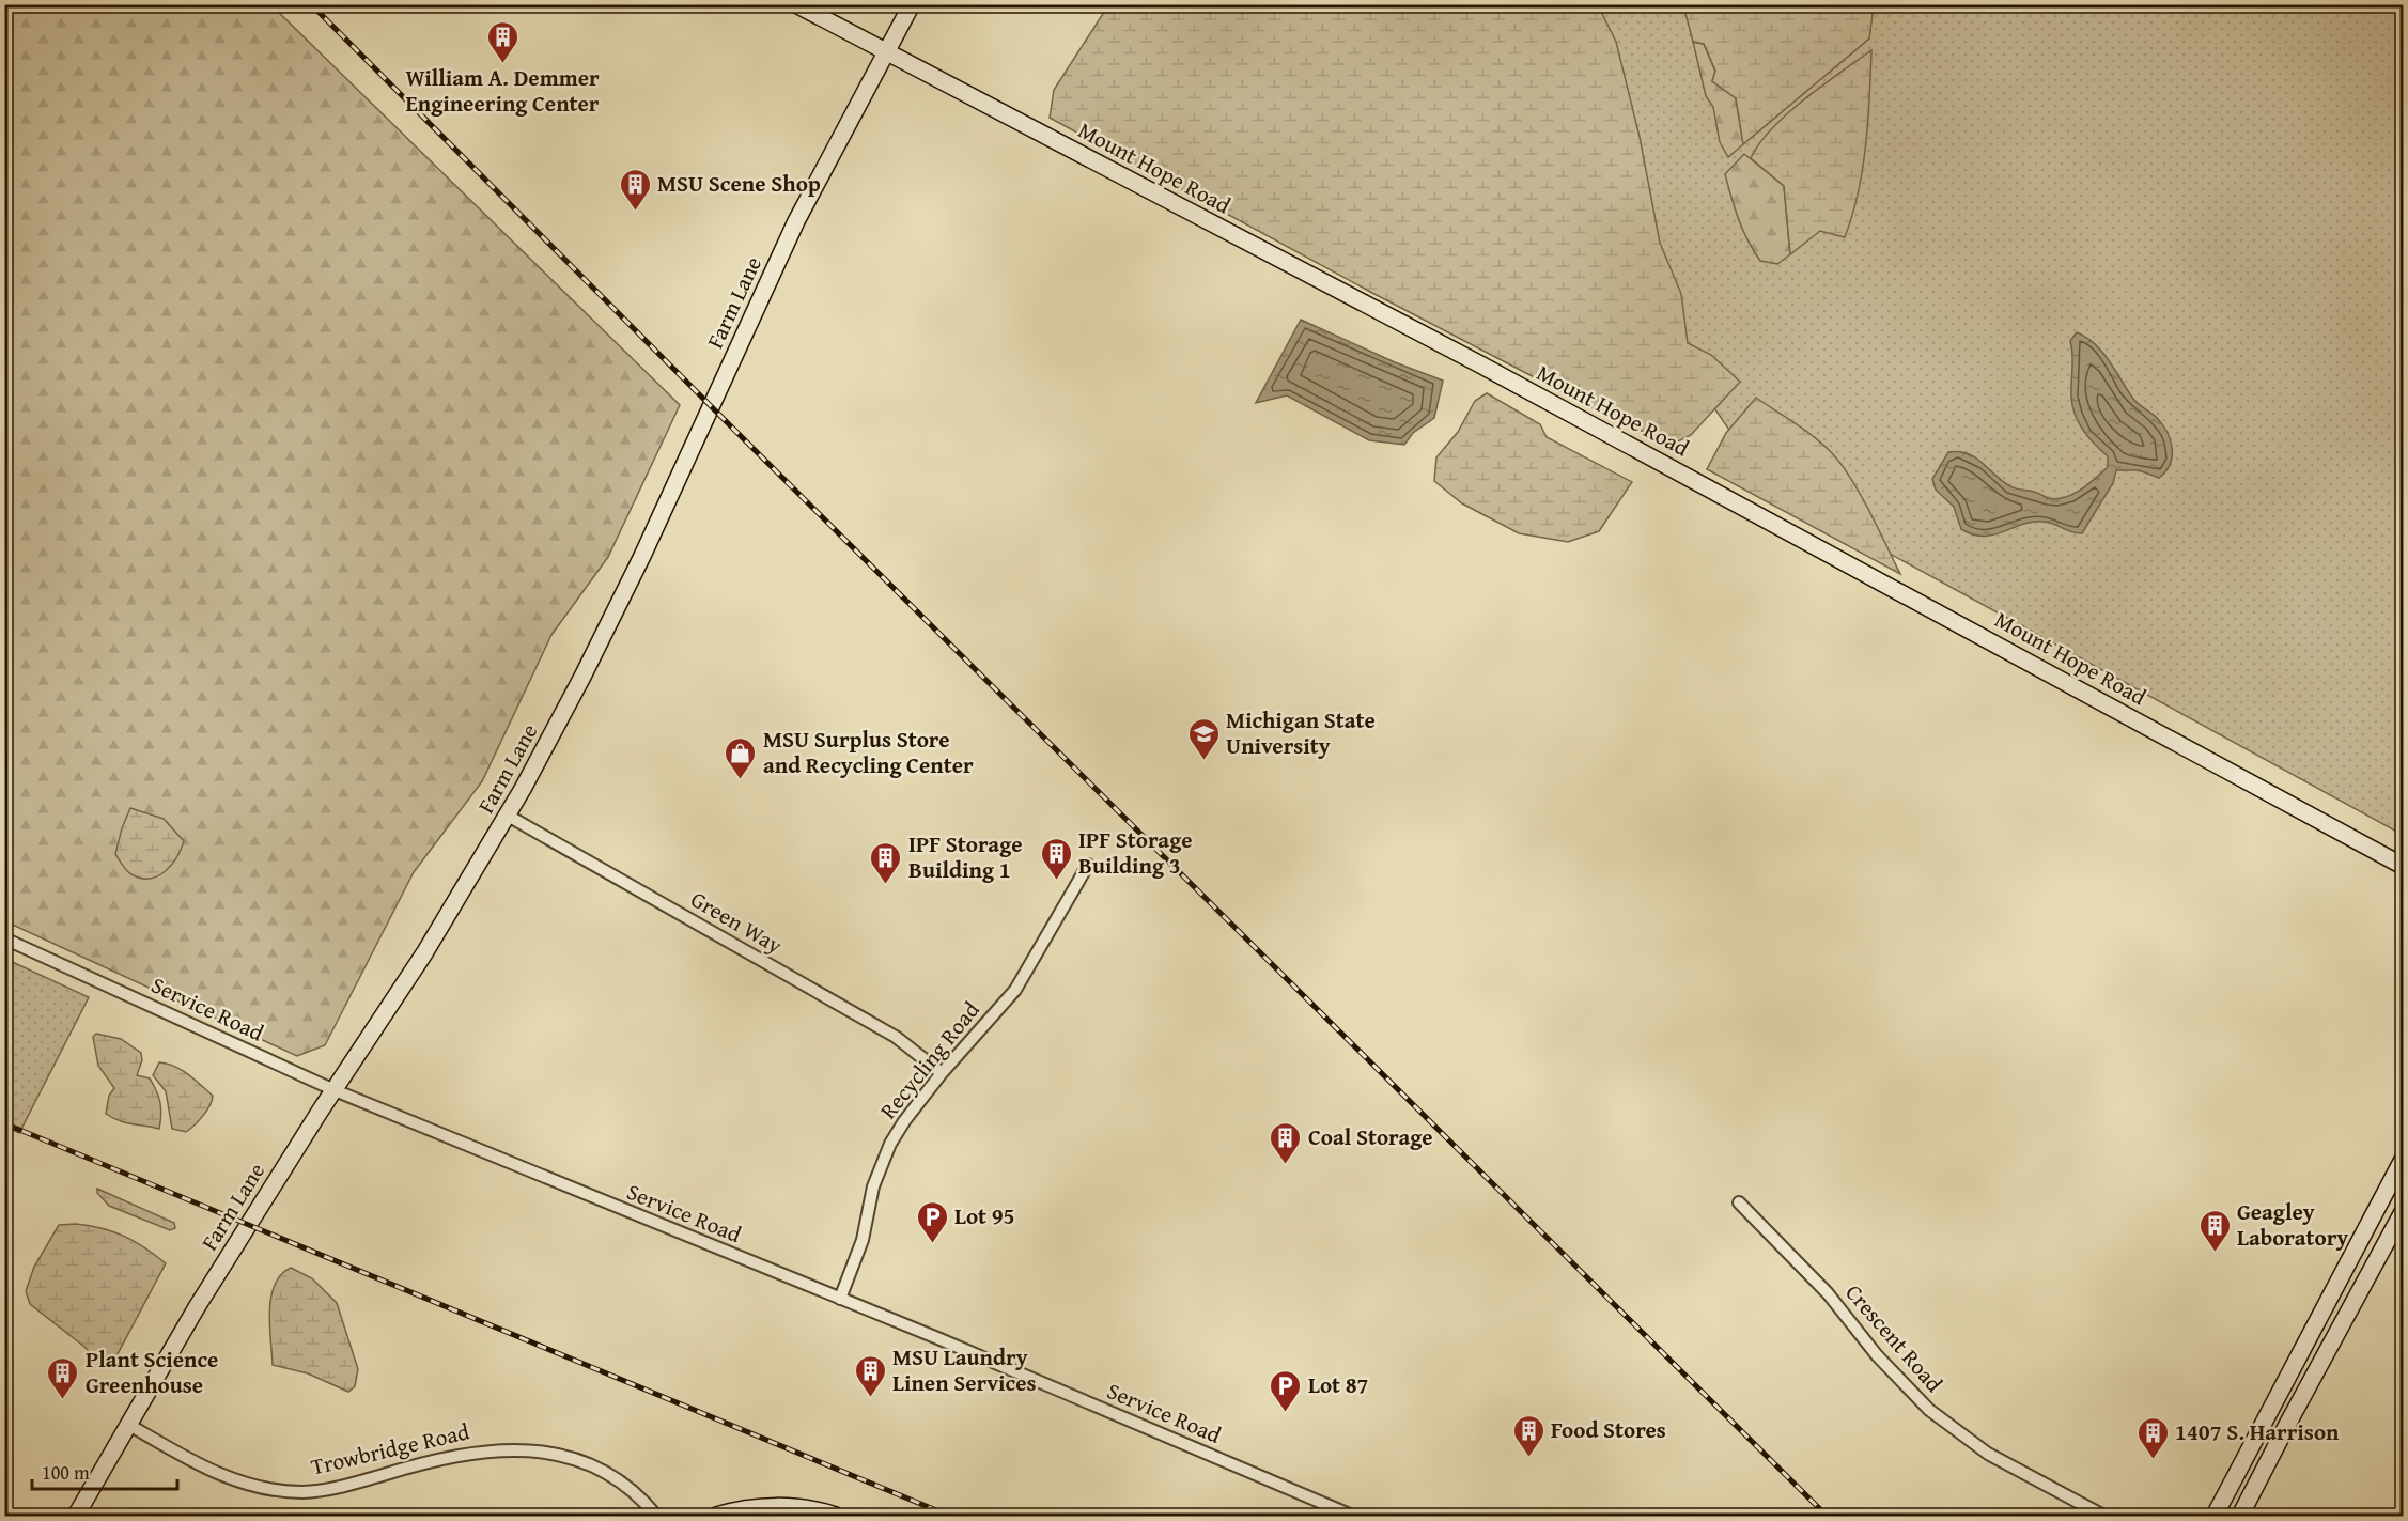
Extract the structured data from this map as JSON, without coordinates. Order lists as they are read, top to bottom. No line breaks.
{"streets":{"street":["Mount Hope Road","Farm Lane","Green Way","Service Road","Recycling Road","Crescent Road","Trowbridge Road"]},"crossings":[["Mount Hope Road","Farm Lane"],["Farm Lane","Green Way"],["Farm Lane","Service Road"],["Farm Lane","Trowbridge Road"],["Green Way","Recycling Road"],["Service Road","Recycling Road"]],"places":{"building":["William A. Demmer Engineering Center","MSU Scene Shop","IPF Storage Building 3","IPF Storage Building 1","Coal Storage","Geagley Laboratory","MSU Laundry Linen Services","Plant Science Greenhouse","Food Stores","1407 S. Harrison"],"school or university":["Michigan State University"],"shop":["MSU Surplus Store and Recycling Center"],"parking":["Lot 95","Lot 87"]},"scale_bar":"100 m"}
